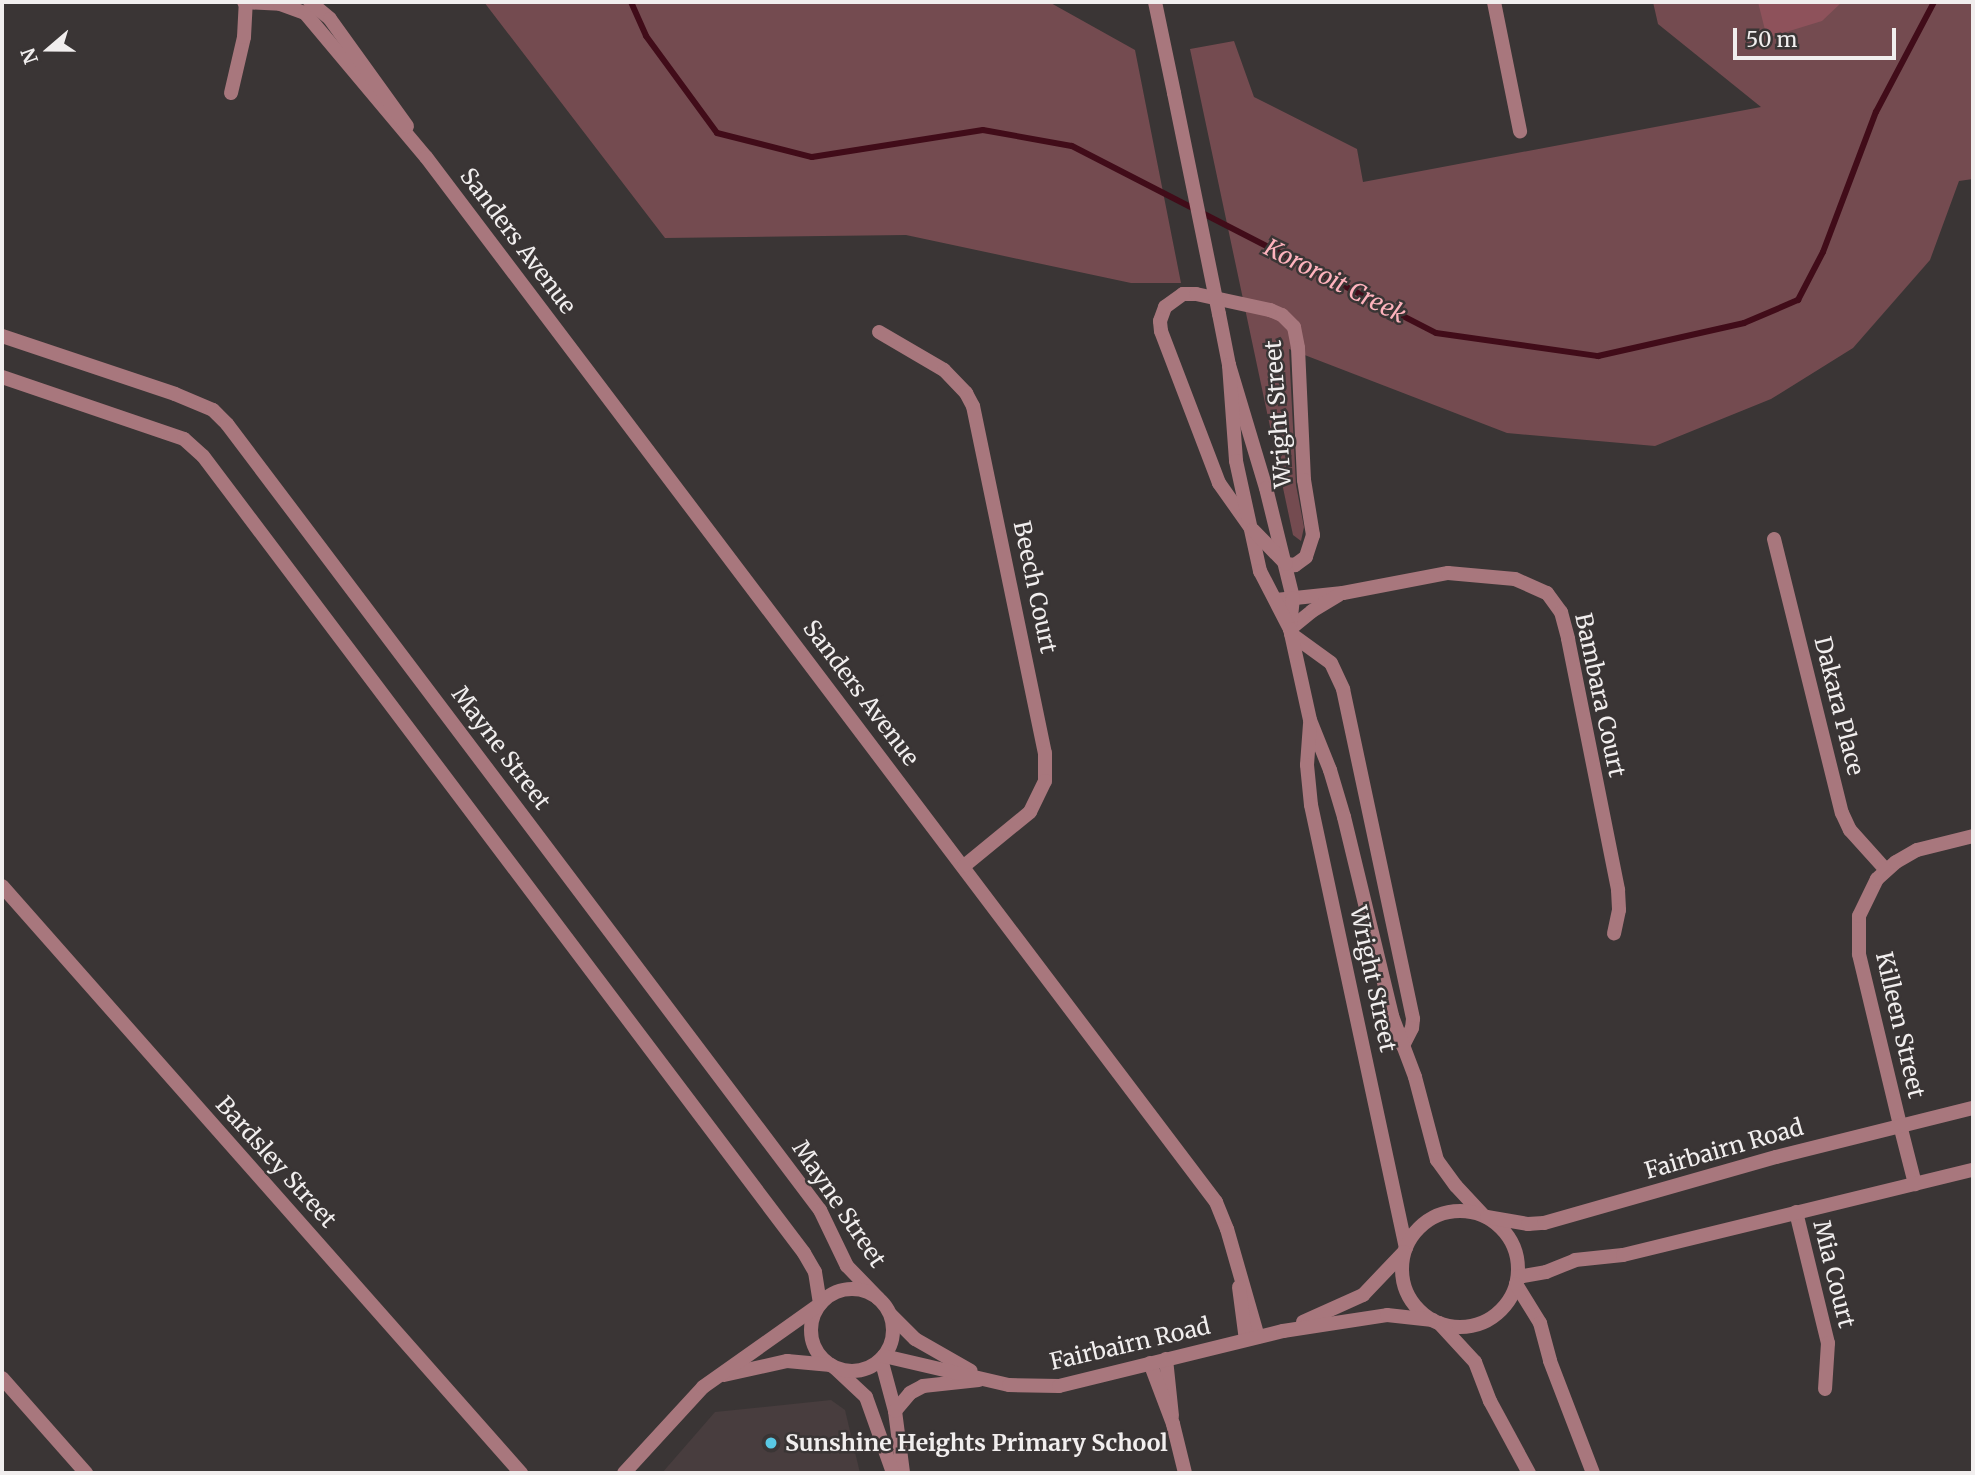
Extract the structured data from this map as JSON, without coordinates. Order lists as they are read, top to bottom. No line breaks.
{"streets":{"street":["Sanders Avenue","Wright Street","Beech Court","Bambara Court","Dakara Place","Mayne Street","Killeen Street","Fairbairn Road","Bardsley Street","Mia Court"]},"crossings":[["Sanders Avenue","Beech Court"],["Sanders Avenue","Fairbairn Road"],["Wright Street","Bambara Court"],["Wright Street","Fairbairn Road"],["Dakara Place","Killeen Street"],["Mayne Street","Fairbairn Road"],["Killeen Street","Fairbairn Road"]],"water":["Kororoit Creek"],"places":["Sunshine Heights Primary School"],"scale_bar":"50 m","north":"left"}
